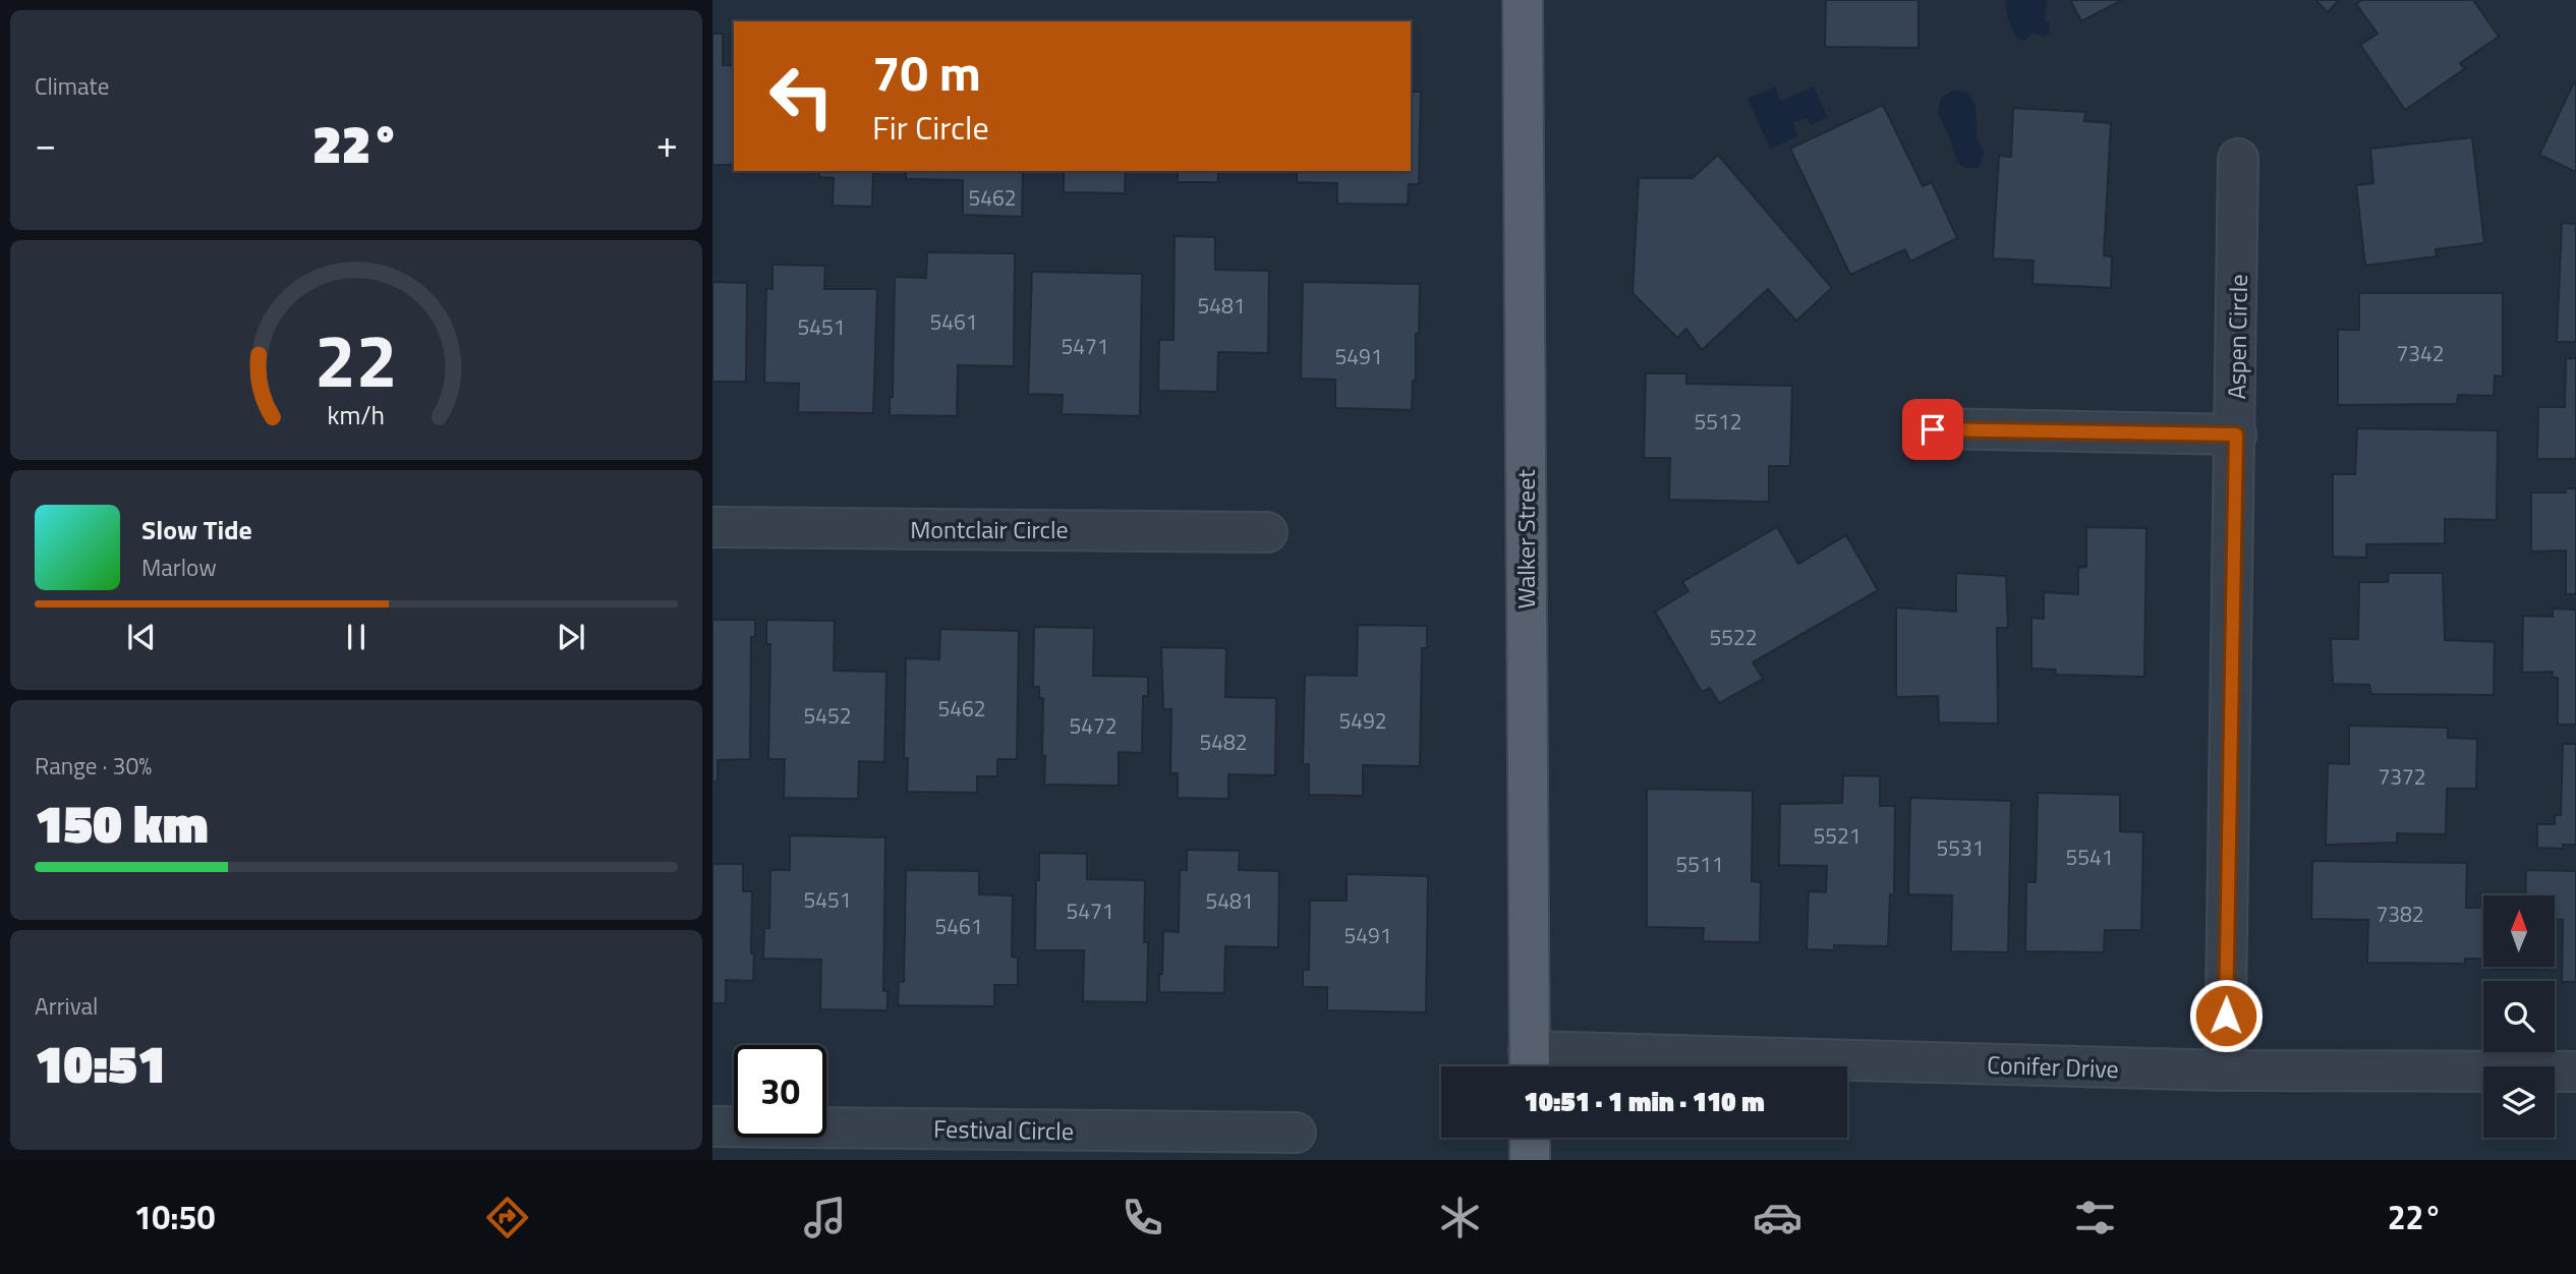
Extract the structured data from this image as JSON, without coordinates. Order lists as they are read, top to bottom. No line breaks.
{"streets":{"main road":["Walker Street"],"street":["Aspen Circle","Montclair Circle","Conifer Drive","Festival Circle"]},"crossings":[["Aspen Circle","Conifer Drive"],["Walker Street","Conifer Drive"]],"house_numbers":["5462","5481","5461","5451","5471","7342","5491","5512","5522","5462","5452","5492","5472","5482","7372","5521","5531","5541","5511","5451","5481","5471","7382","5461","5491"],"north":"top","page":{"tile":["Climate",["Range · 30%","150 km"],["Arrival","10:51"]],"turn":["70 m","Fir Circle"],"heat":["−","22°","+"],"song":["Slow Tide","Marlow"],"limit":"30","trip":"10:51 · 1 min · 110 m","tabs":["10:50","22°"],"gauge":["22","km/h"]}}
